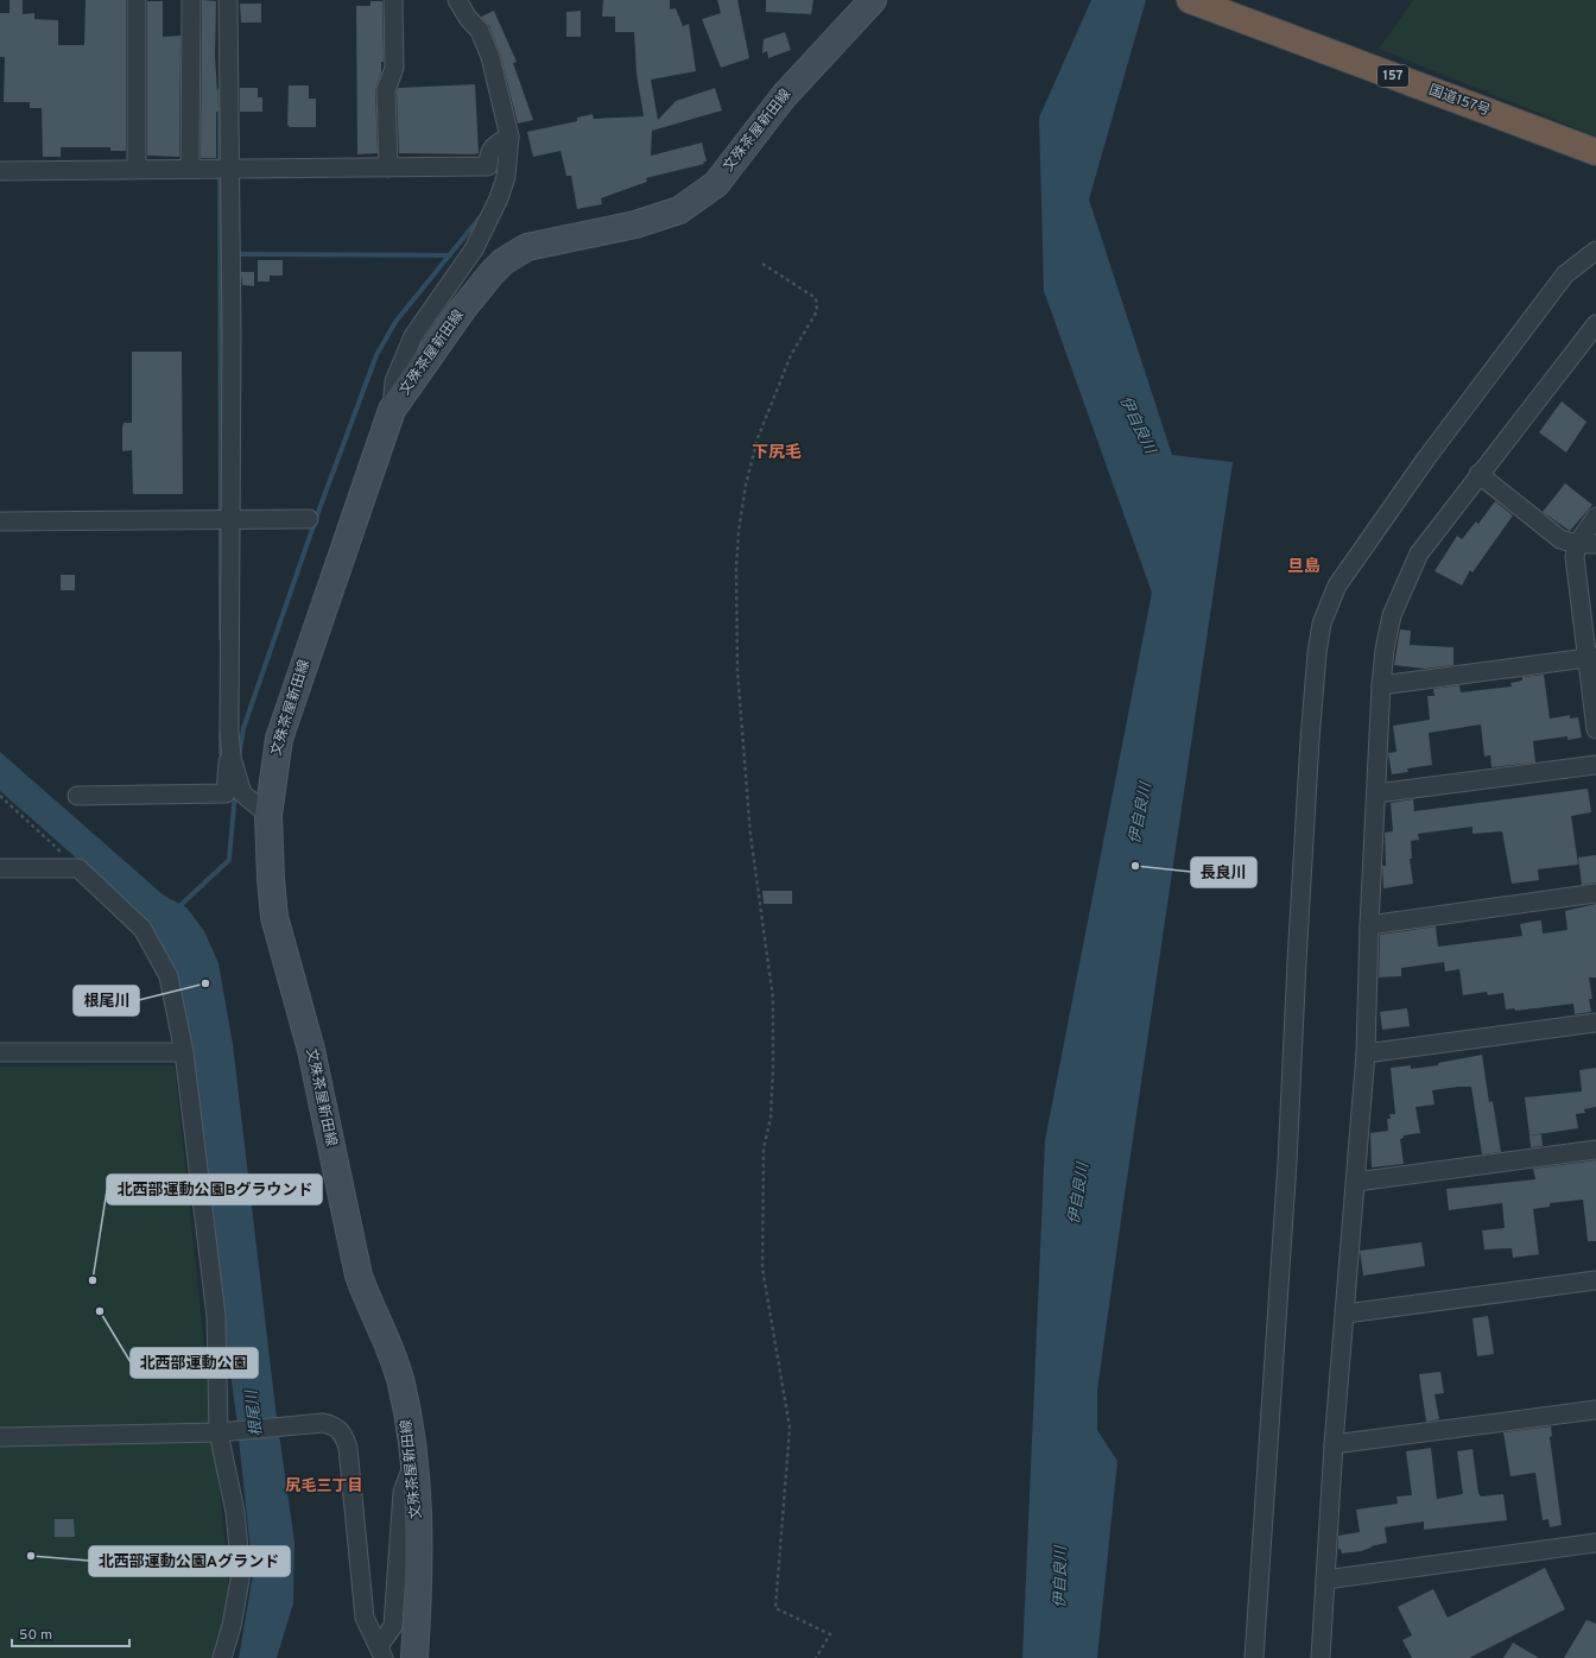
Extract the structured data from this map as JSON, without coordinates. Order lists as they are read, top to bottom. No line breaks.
{"streets":{"highway":["157","国道157号"],"main road":["文殊茶屋新田線"]},"districts":["下尻毛","旦島","尻毛三丁目"],"water":["伊自良川","根尾川"],"places":["長良川","根尾川","北西部運動公園Bグラウンド","北西部運動公園","北西部運動公園Aグランド"],"scale_bar":"50 m"}
